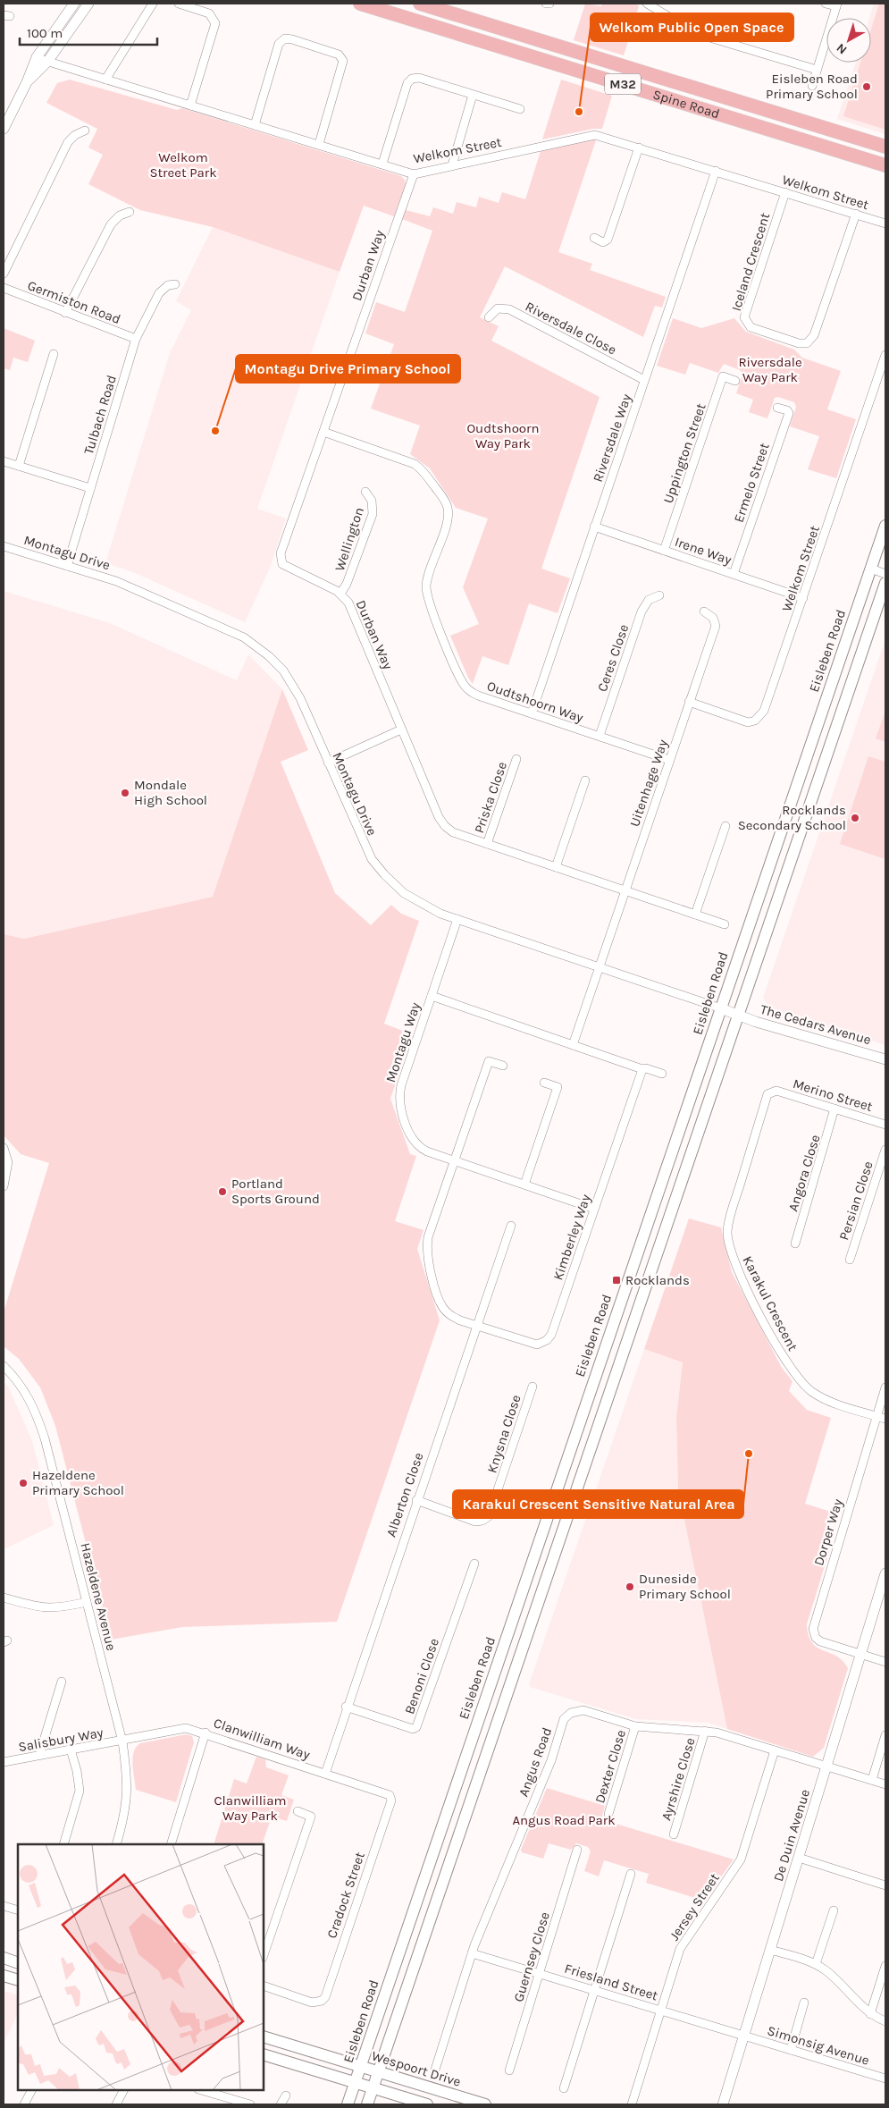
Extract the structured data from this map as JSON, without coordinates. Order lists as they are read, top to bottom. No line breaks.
{"streets":{"main road":["M32","Spine Road","Eisleben Road","Wespoort Drive"],"street":["Welkom Street","Iceland Crescent","Durban Way","Germiston Road","Riversdale Close","Tulbach Road","Riversdale Way","Uppington Street","Ermelo Street","Wellington","Irene Way","Montagu Drive","Ceres Close","Oudtshoorn Way","Uitenhage Way","Priska Close","The Cedars Avenue","Montagu Way","Merino Street","Angora Close","Persian Close","Kimberley Way","Karakul Crescent","Knysna Close","Alberton Close","Dorper Way","Hazeldene Avenue","Benoni Close","Clanwilliam Way","Salisbury Way","Angus Road","Dexter Close","Ayrshire Close","De Duin Avenue","Cradock Street","Jersey Street","Guernsey Close","Friesland Street","Simonsig Avenue"]},"crossings":[["Welkom Street","Iceland Crescent"],["Welkom Street","Durban Way"],["Welkom Street","Riversdale Way"],["Welkom Street","Irene Way"],["Welkom Street","Uitenhage Way"],["Durban Way","Wellington"],["Durban Way","Oudtshoorn Way"],["Durban Way","Uitenhage Way"],["Durban Way","Priska Close"],["Germiston Road","Tulbach Road"],["Riversdale Close","Riversdale Way"],["Tulbach Road","Montagu Drive"],["Riversdale Way","Irene Way"],["Riversdale Way","Oudtshoorn Way"],["Uppington Street","Irene Way"],["Ermelo Street","Irene Way"],["Montagu Drive","Eisleben Road"],["Montagu Drive","Uitenhage Way"],["Montagu Drive","The Cedars Avenue"],["Montagu Drive","Montagu Way"],["Eisleben Road","The Cedars Avenue"],["Eisleben Road","Wespoort Drive"],["Ceres Close","Oudtshoorn Way"],["Oudtshoorn Way","Uitenhage Way"],["Montagu Way","Kimberley Way"],["Merino Street","Angora Close"],["Merino Street","Karakul Crescent"],["Kimberley Way","Alberton Close"],["Karakul Crescent","Dorper Way"],["Knysna Close","Alberton Close"],["Alberton Close","Benoni Close"],["Alberton Close","Clanwilliam Way"],["Dorper Way","De Duin Avenue"],["Hazeldene Avenue","Clanwilliam Way"],["Hazeldene Avenue","Salisbury Way"],["Clanwilliam Way","Salisbury Way"],["Clanwilliam Way","Cradock Street"],["Angus Road","Dexter Close"],["Angus Road","Ayrshire Close"],["Angus Road","De Duin Avenue"],["Angus Road","Jersey Street"],["Angus Road","Friesland Street"],["De Duin Avenue","Friesland Street"],["De Duin Avenue","Simonsig Avenue"],["Jersey Street","Friesland Street"],["Guernsey Close","Friesland Street"],["Friesland Street","Simonsig Avenue"]],"parks":["Welkom Street Park","Riversdale Way Park","Oudtshoorn Way Park","Clanwilliam Way Park","Angus Road Park"],"places":{"other":["Eisleben Road Primary School","Welkom Public Open Space","Montagu Drive Primary School","Mondale High School","Rocklands Secondary School","Portland Sports Ground","Karakul Crescent Sensitive Natural Area","Hazeldene Primary School","Duneside Primary School"],"transit":["Rocklands"]},"scale_bar":"100 m","north":"bottom left"}
